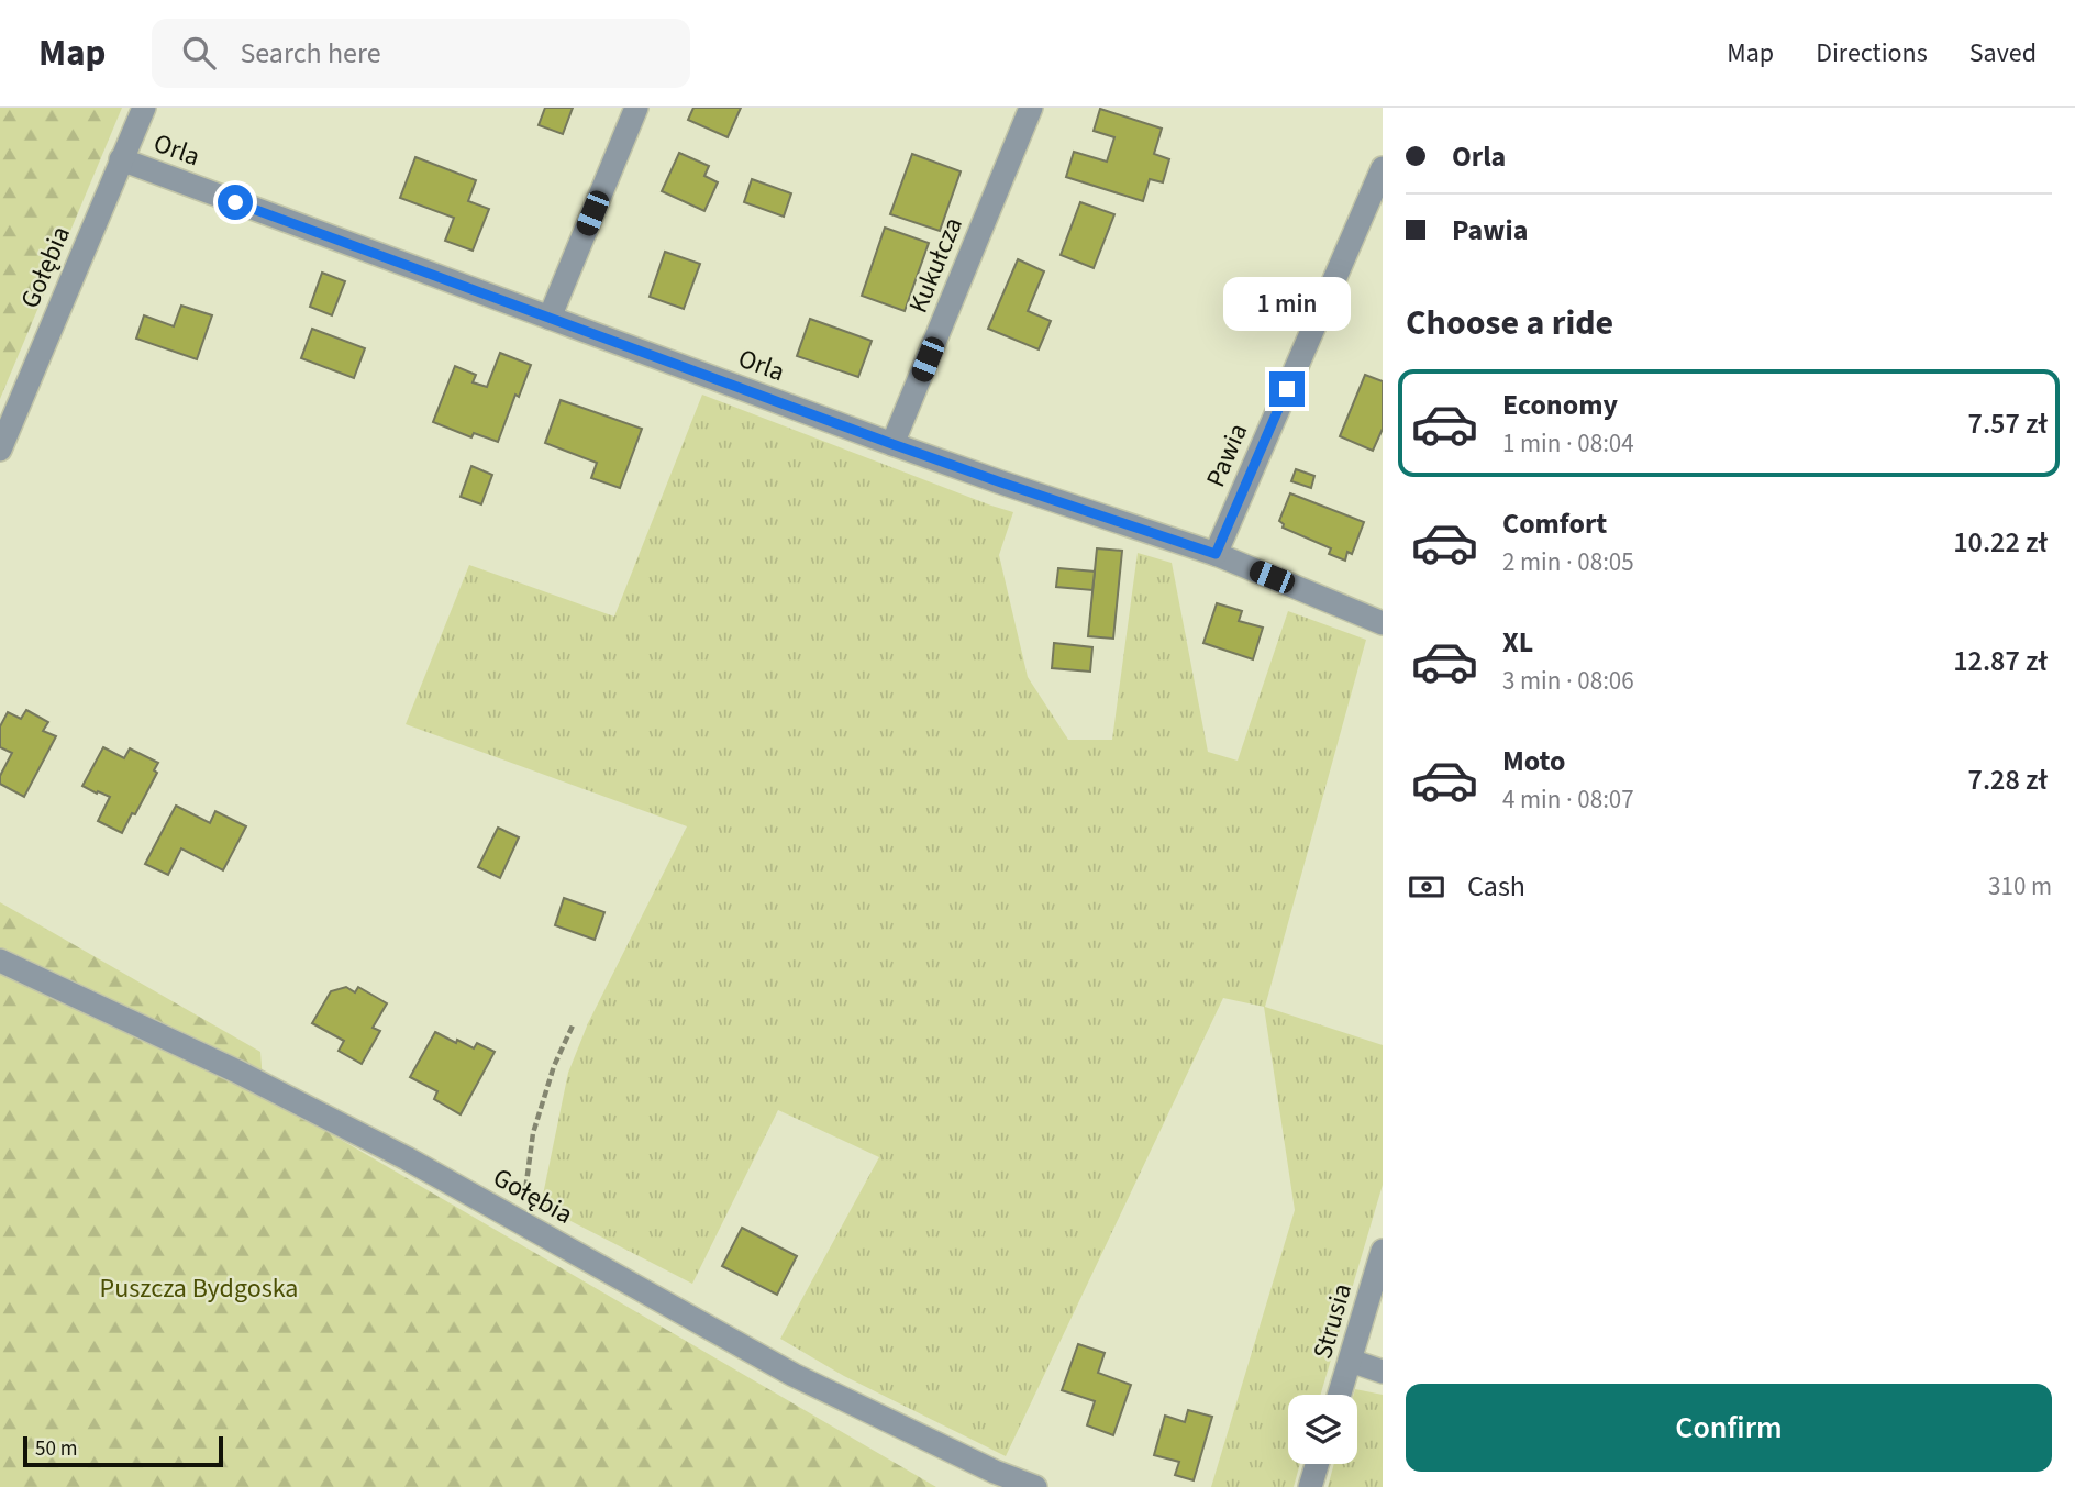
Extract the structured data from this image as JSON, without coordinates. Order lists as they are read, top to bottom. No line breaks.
{"streets":{"street":["Orla","Kukułcza","Gołębia","Pawia","Strusia"]},"crossings":[["Orla","Kukułcza"],["Orla","Gołębia"],["Orla","Pawia"]],"parks":["Puszcza Bydgoska"],"scale_bar":"50 m","page":{"header":"Map","search":"Search here","nav":["Map","Directions","Saved"],"banner":["Orla","Pawia"],"bubble":"1 min","heading":"Choose a ride","list":[{"name":"Economy","note":"1 min · 08:04","value":"7.57 zł"},{"name":"Comfort","note":"2 min · 08:05","value":"10.22 zł"},{"name":"XL","note":"3 min · 08:06","value":"12.87 zł"},{"name":"Moto","note":"4 min · 08:07","value":"7.28 zł"}],"pay":["Cash","310 m"],"buttons":"Confirm","scale":"50 m"}}
